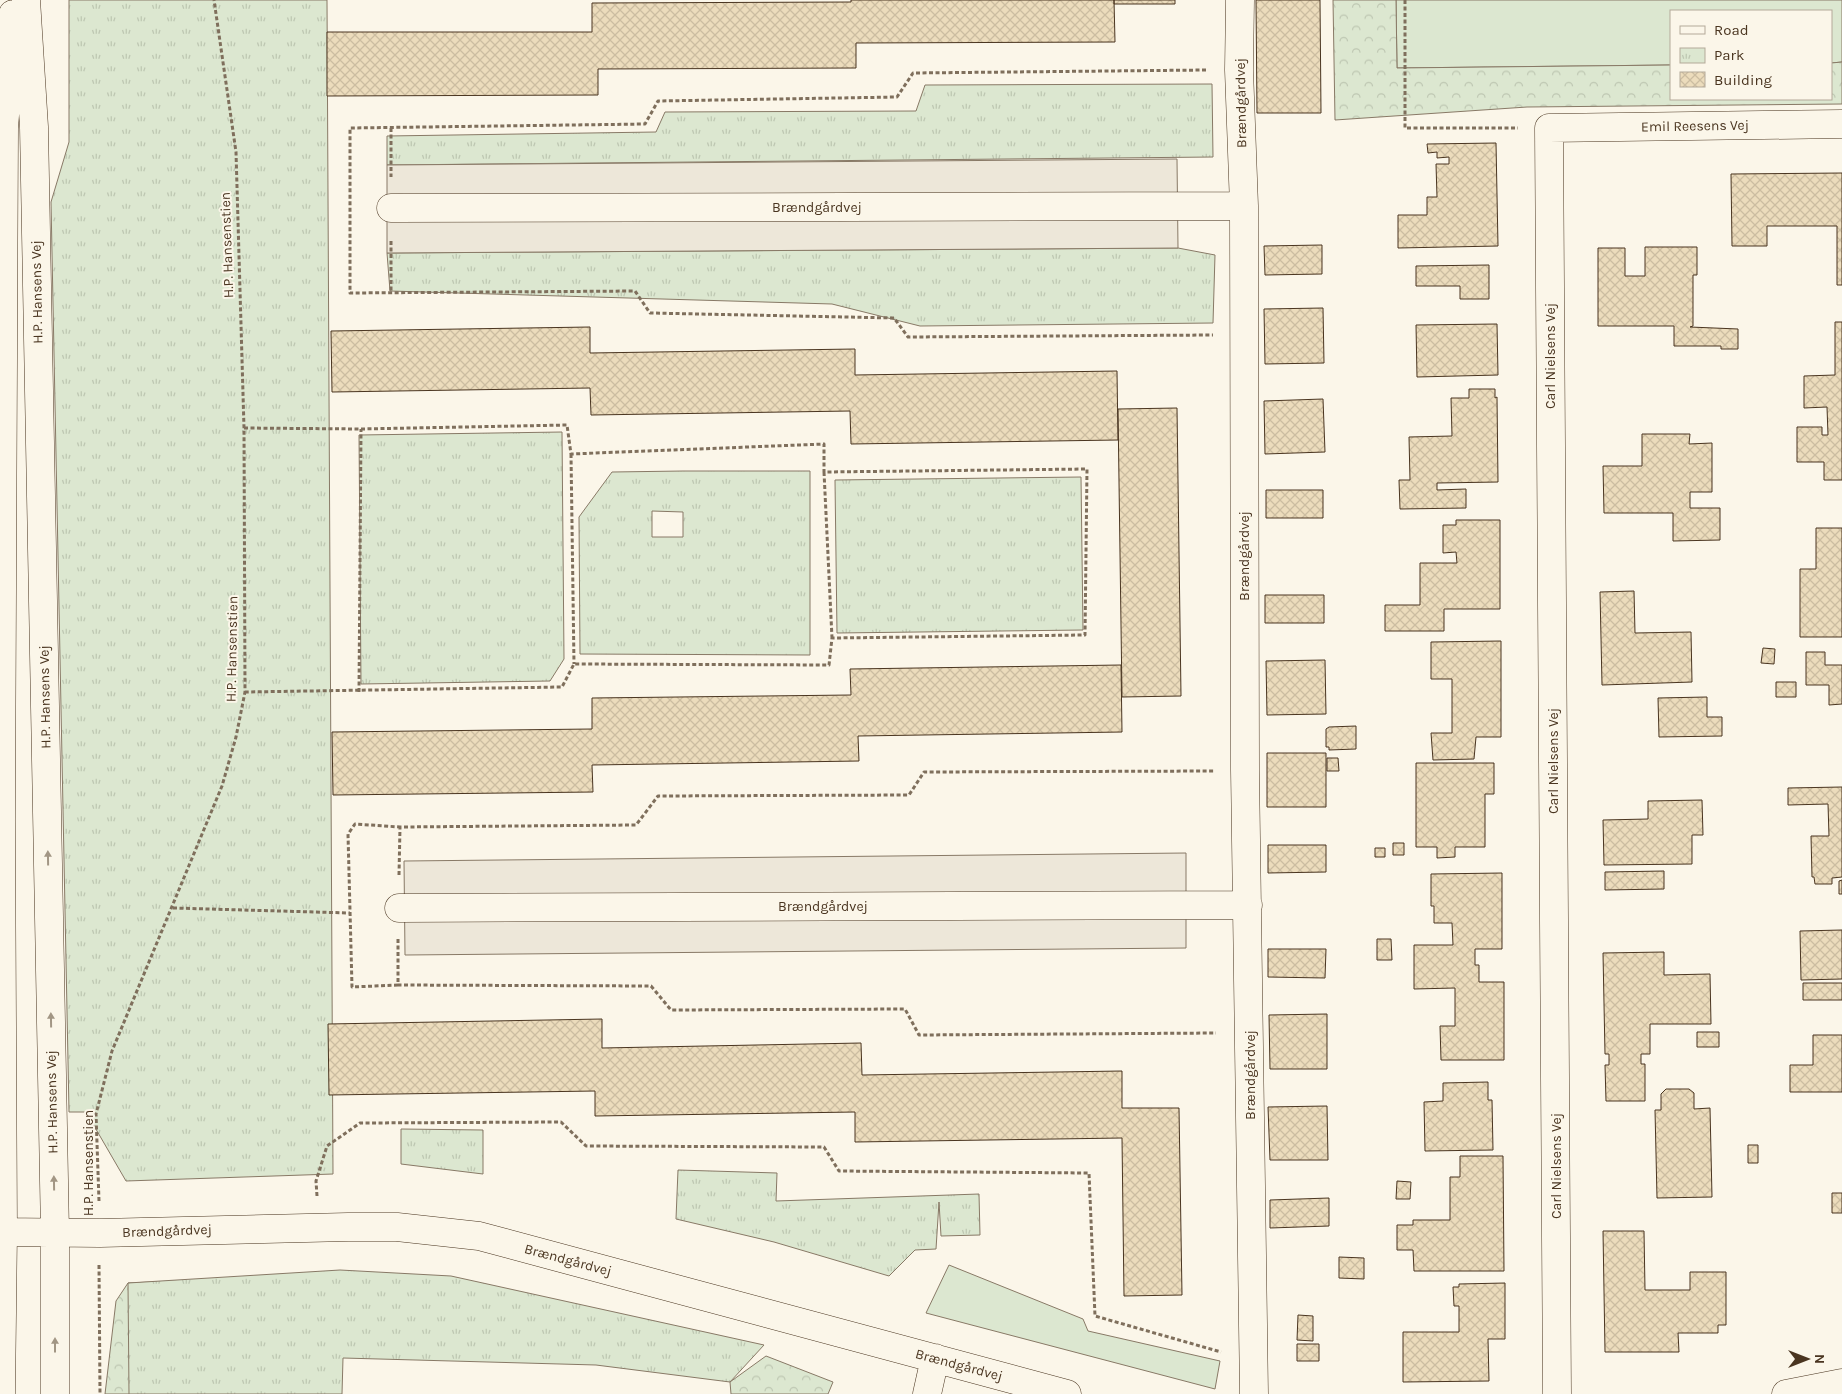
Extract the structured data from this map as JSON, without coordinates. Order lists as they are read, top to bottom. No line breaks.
{"streets":{"street":["Brændgårdvej","Emil Reesens Vej","H.P. Hansens Vej","Carl Nielsens Vej"],"path":["H.P. Hansenstien"]},"crossings":[["Brændgårdvej","H.P. Hansenstien"],["Brændgårdvej","H.P. Hansens Vej"],["Emil Reesens Vej","Carl Nielsens Vej"]],"legend":["Road","Park","Building"],"north":"right"}
